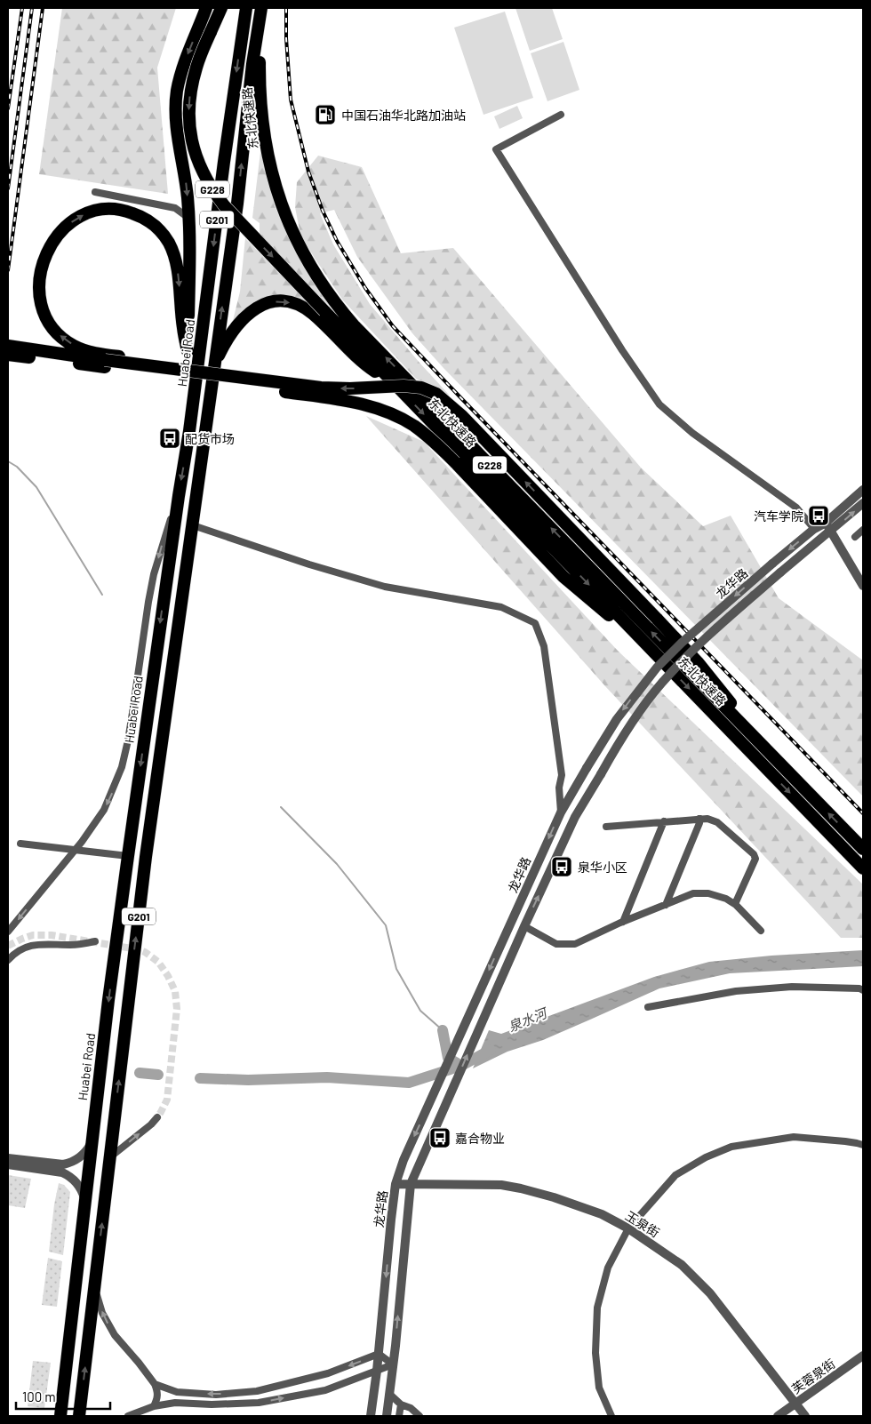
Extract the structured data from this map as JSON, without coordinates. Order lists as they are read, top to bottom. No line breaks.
{"streets":{"highway":["东北快速路","G228","G201","Huabei Road"],"street":["龙华路","玉泉街","芙蓉泉街"]},"crossings":[["东北快速路","G201"],["龙华路","玉泉街"],["玉泉街","芙蓉泉街"]],"water":["泉水河"],"places":{"fuel station":["中国石油华北路加油站"],"bus stop":["配货市场","汽车学院","泉华小区","嘉合物业"]},"scale_bar":"100 m"}
